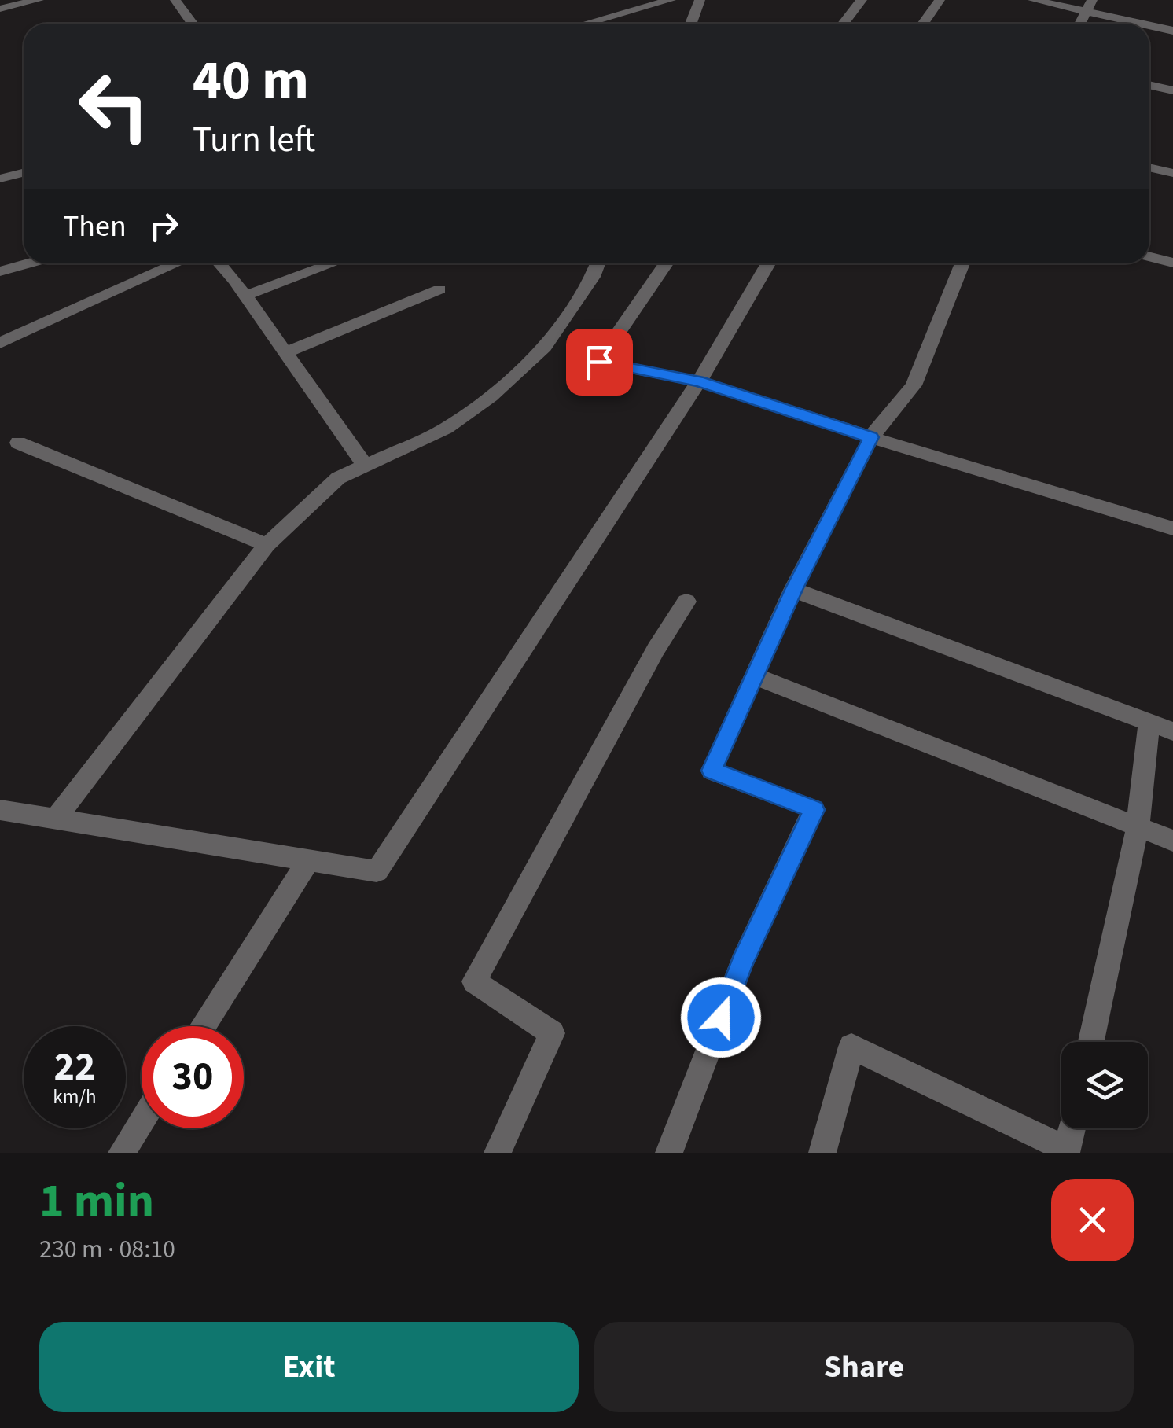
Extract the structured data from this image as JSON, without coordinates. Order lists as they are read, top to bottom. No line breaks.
{"page":{"turn":["40 m","Turn left"],"then":"Then","speed":"22 km/h","limit":"30","heading":["1 min","230 m · 08:10"],"buttons":["Exit","Share"]}}
